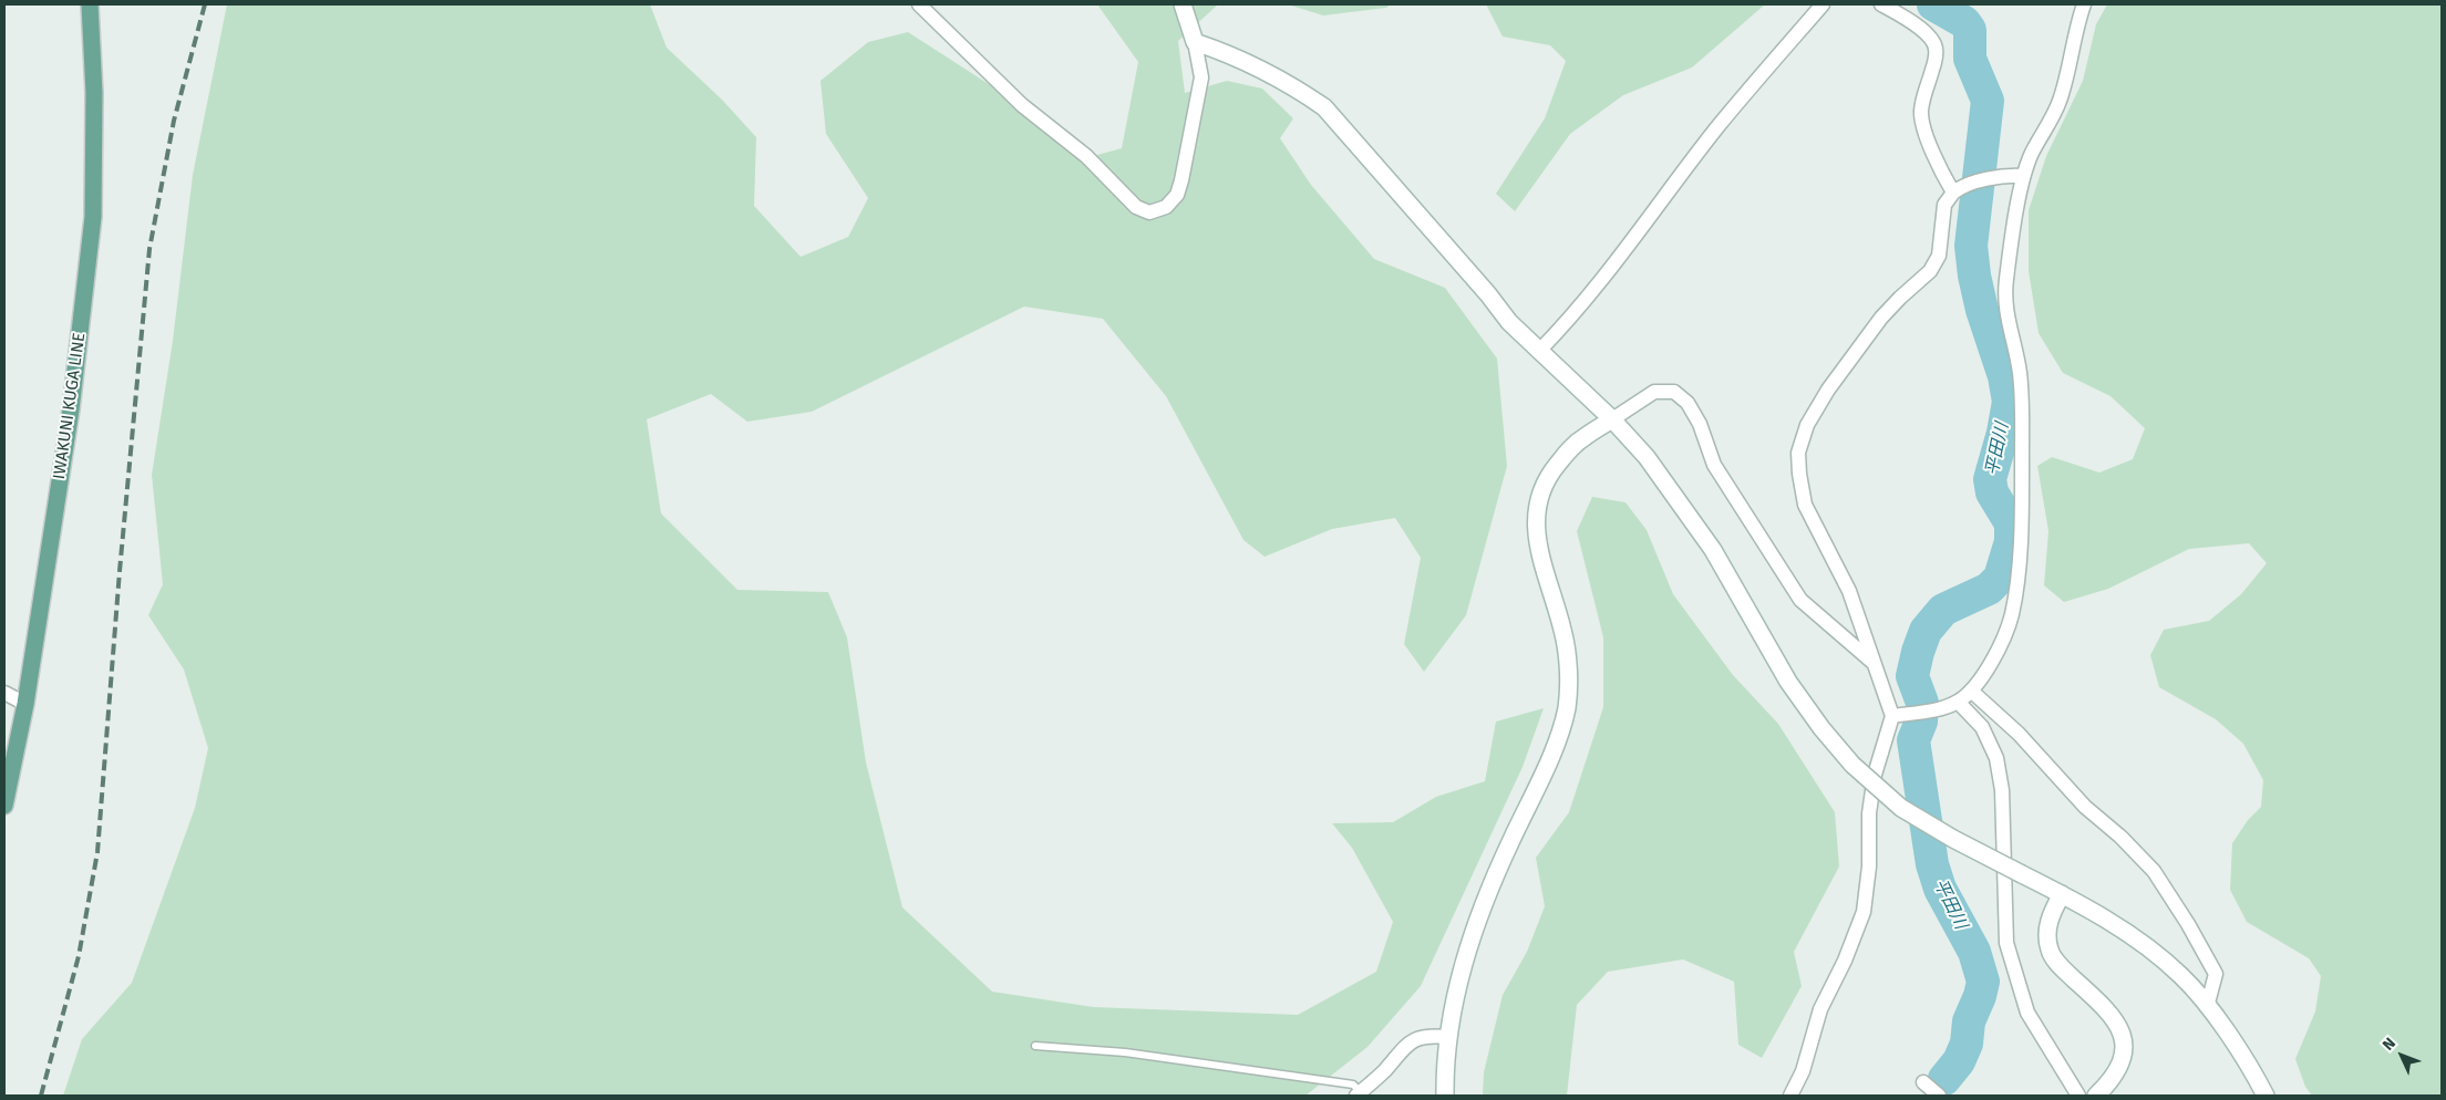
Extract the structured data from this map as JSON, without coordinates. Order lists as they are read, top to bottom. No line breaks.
{"streets":{"main road":["IWAKUNI KUGA LINE"]},"water":["平田川"],"north":"top left"}
